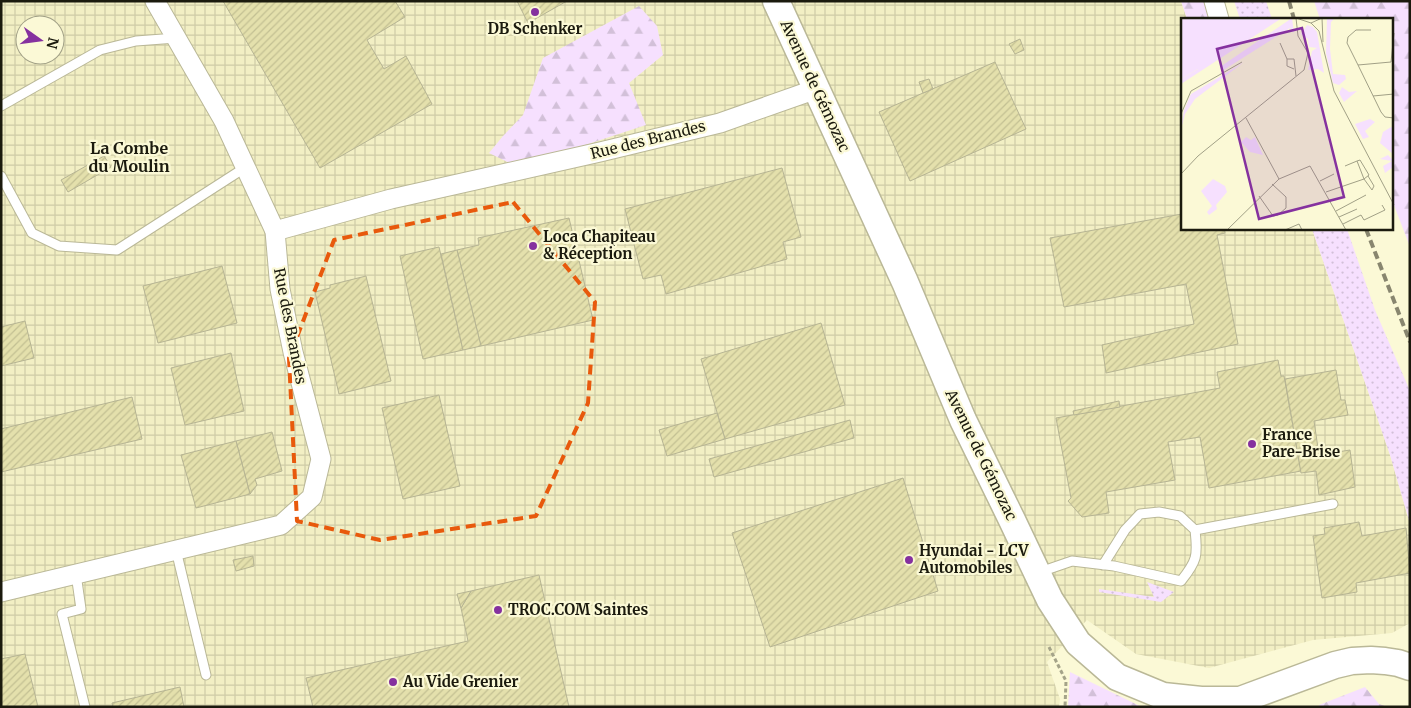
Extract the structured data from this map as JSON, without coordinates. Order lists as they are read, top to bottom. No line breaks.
{"streets":{"main road":["Avenue de Gémozac"],"street":["Rue des Brandes"]},"crossings":[["Avenue de Gémozac","Rue des Brandes"]],"districts":["La Combe du Moulin"],"places":["DB Schenker","Loca Chapiteau & Réception","France Pare-Brise","Hyundai - LCV Automobiles","TROC.COM Saintes","Au Vide Grenier"],"north":"right"}
